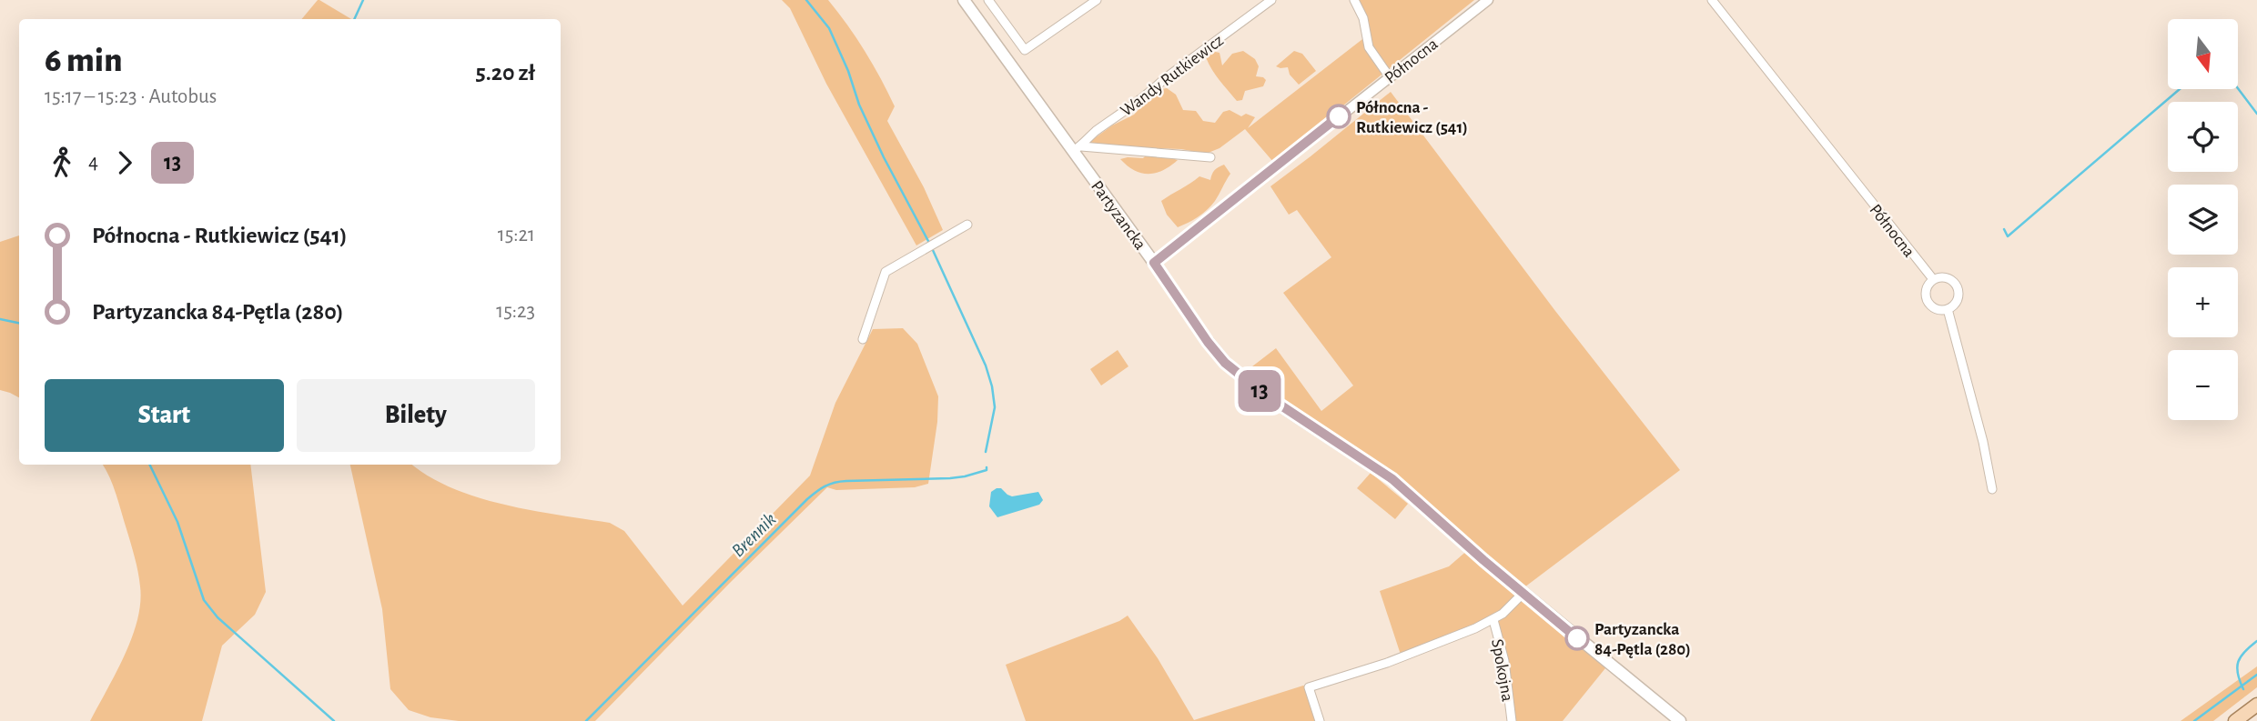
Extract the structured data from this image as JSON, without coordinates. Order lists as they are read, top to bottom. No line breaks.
{"streets":{"main road":["Partyzancka"],"street":["Północna","Wandy Rutkiewicz","Spokojna"]},"crossings":[["Północna","Partyzancka"],["Wandy Rutkiewicz","Partyzancka"]],"water":["Brennik"],"places":["Północna - Rutkiewicz (541)","Partyzancka 84-Pętla (280)"],"lines":["bus line 13"],"north":"bottom","page":{"on_map":"13","map_buttons":["+","−"],"heading":["6 min","15:17 – 15:23 · Autobus","5.20 zł"],"legs":["4","13"],"list":[{"name":"Północna - Rutkiewicz (541)","value":"15:21"},{"name":"Partyzancka 84-Pętla (280)","value":"15:23"}],"buttons":["Start","Bilety"]}}
